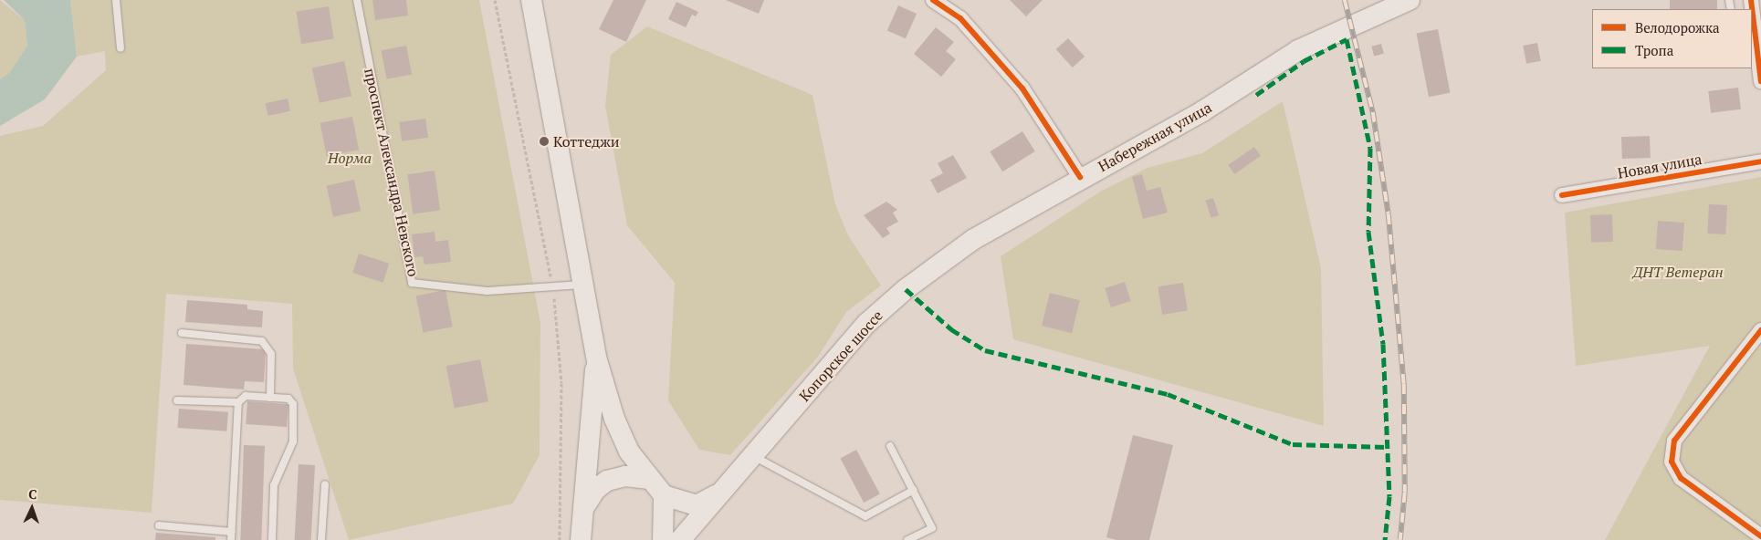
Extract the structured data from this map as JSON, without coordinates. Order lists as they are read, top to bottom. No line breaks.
{"streets":{"main road":["Набережная улица","Копорское шоссе"],"street":["Новая улица"],"lane":["проспект Александра Невского"]},"crossings":[["Набережная улица","Копорское шоссе"]],"parks":["Норма","ДНТ Ветеран"],"places":["Коттеджи"],"legend":["Велодорожка","Тропа"],"north":"top"}
